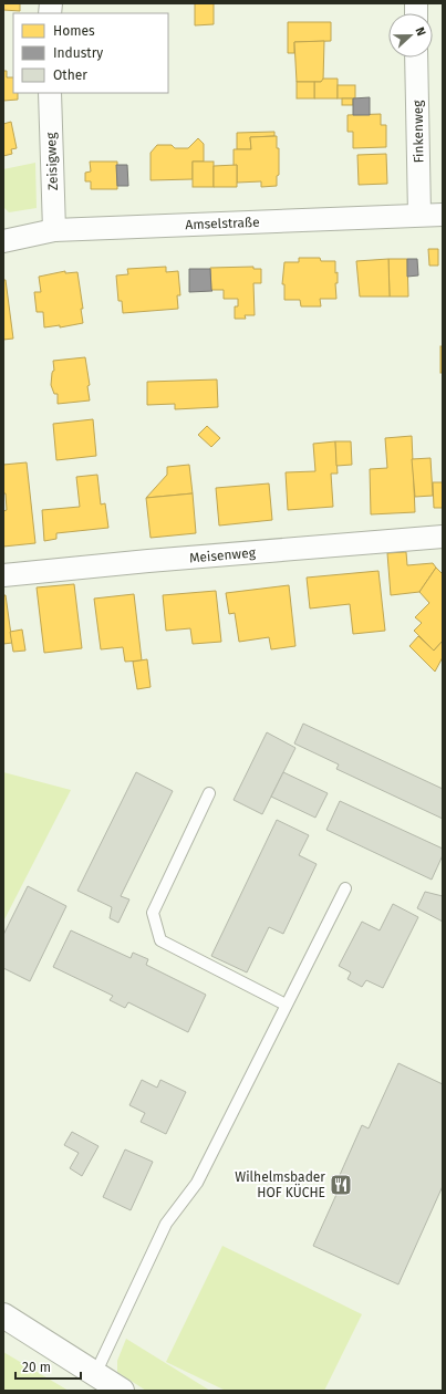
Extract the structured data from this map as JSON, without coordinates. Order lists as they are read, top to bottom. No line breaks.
{"streets":{"street":["Finkenweg","Zeisigweg","Amselstraße","Meisenweg"]},"crossings":[["Finkenweg","Amselstraße"],["Zeisigweg","Amselstraße"]],"places":{"restaurant":["Wilhelmsbader HOF KÜCHE"]},"legend":["Homes","Industry","Other"],"scale_bar":"20 m","north":"right"}
